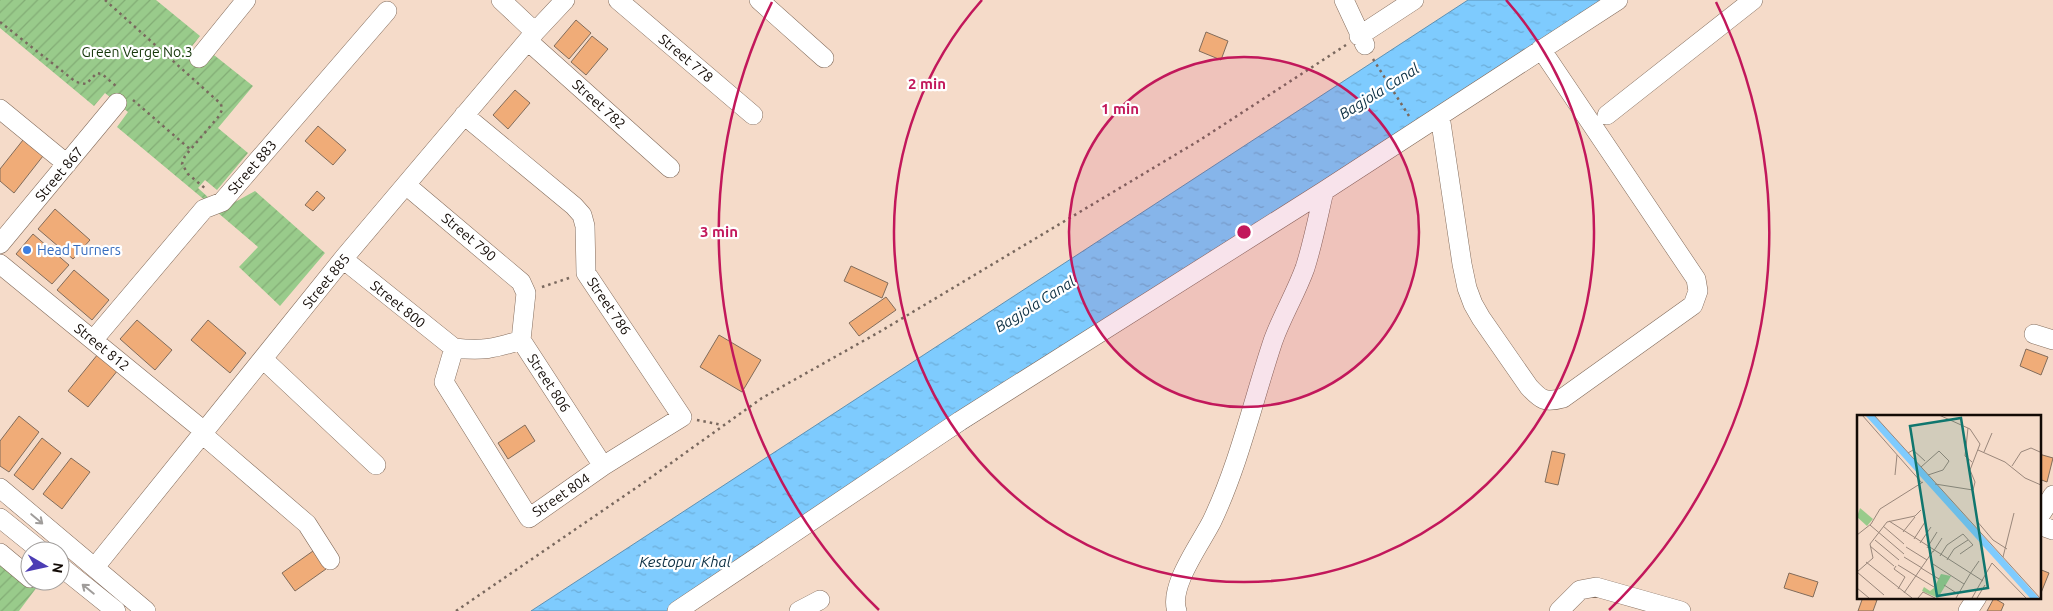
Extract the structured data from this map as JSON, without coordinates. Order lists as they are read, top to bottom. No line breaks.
{"streets":{"street":["Street 778","Street 782","Street 883","Street 867","Street 790","Street 885","Street 800","Street 786","Street 812","Street 806","Street 804"]},"crossings":[["Street 782","Street 885"],["Street 883","Street 812"],["Street 790","Street 885"],["Street 790","Street 806"],["Street 885","Street 800"],["Street 885","Street 786"],["Street 885","Street 812"],["Street 800","Street 804"],["Street 786","Street 804"],["Street 806","Street 804"]],"water":["Bagjola Canal","Kestopur Khal"],"parks":["Green Verge No.3"],"places":["Head Turners"],"north":"right","rings":["2 min","1 min","3 min"]}
